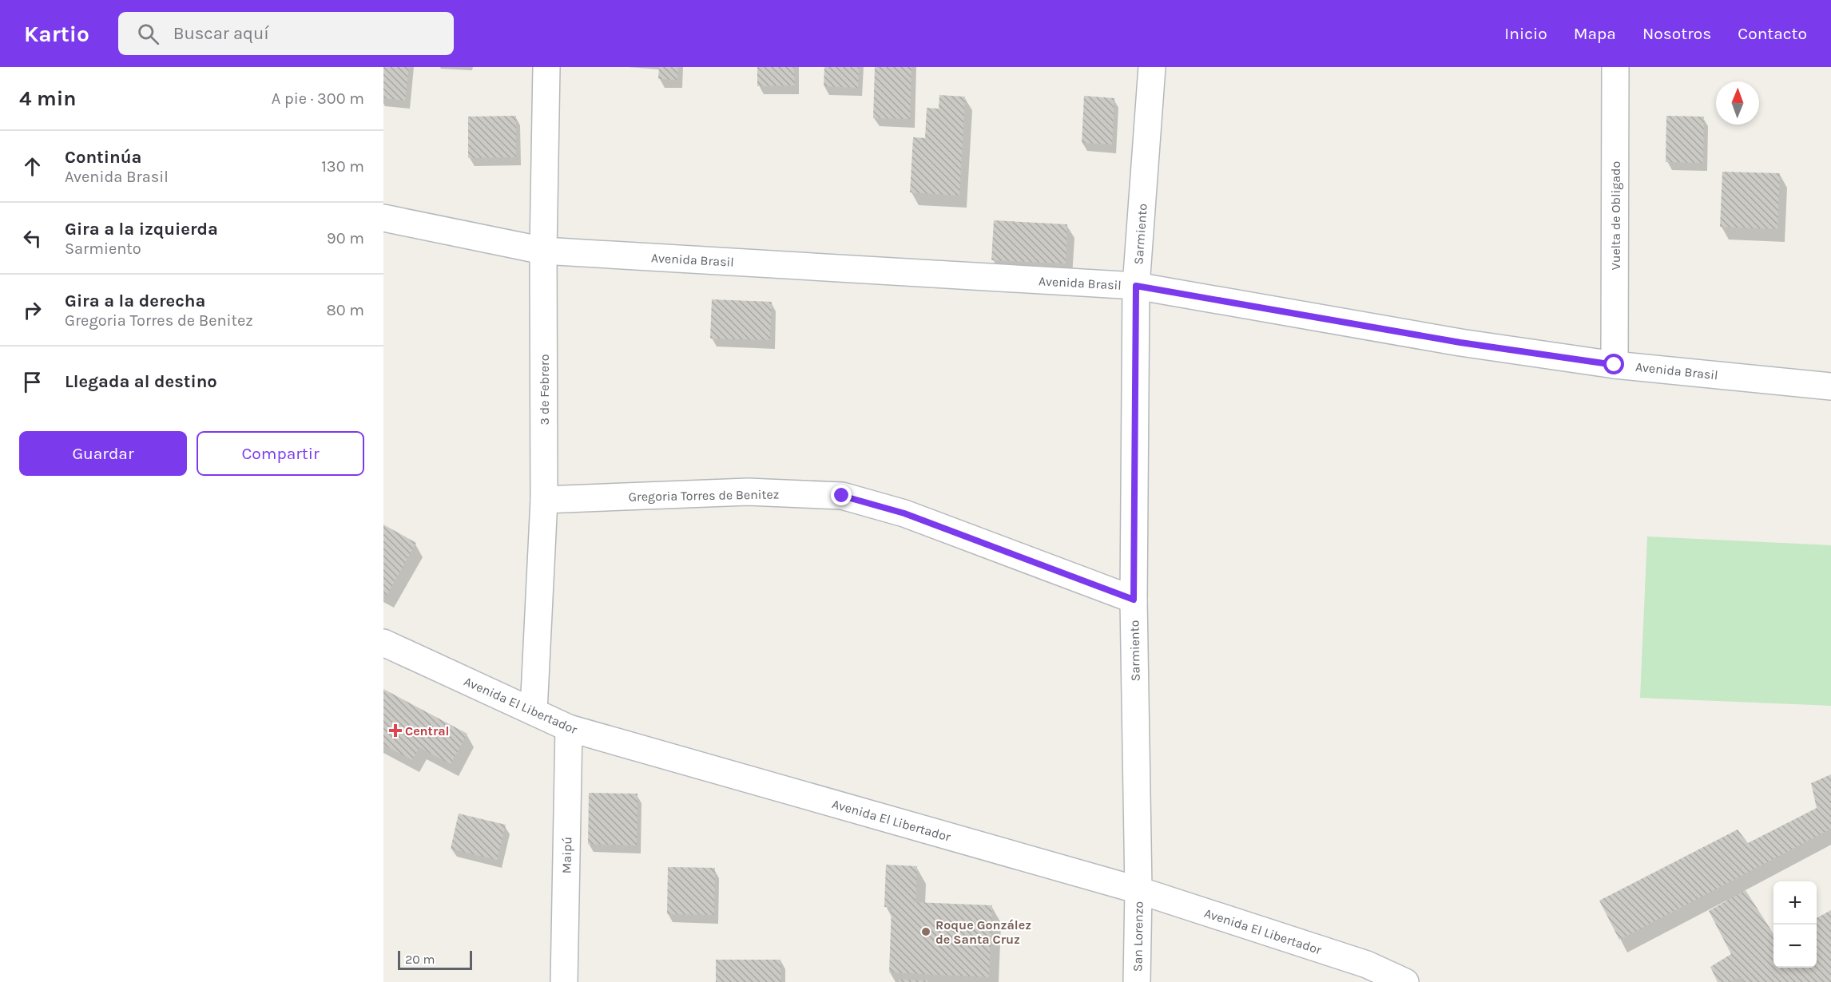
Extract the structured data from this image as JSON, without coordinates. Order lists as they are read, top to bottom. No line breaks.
{"streets":{"street":["Vuelta de Obligado","Sarmiento","Avenida Brasil","3 de Febrero","Gregoria Torres de Benitez","Avenida El Libertador","Maipú","San Lorenzo"]},"crossings":[["Vuelta de Obligado","Avenida Brasil"],["Sarmiento","Avenida Brasil"],["Sarmiento","Gregoria Torres de Benitez"],["Sarmiento","Avenida El Libertador"],["Sarmiento","San Lorenzo"],["Avenida Brasil","3 de Febrero"],["3 de Febrero","Gregoria Torres de Benitez"],["3 de Febrero","Avenida El Libertador"],["Avenida El Libertador","Maipú"],["Avenida El Libertador","San Lorenzo"]],"places":{"health":["Central"],"other":["Roque González de Santa Cruz"]},"scale_bar":"20 m","north":"top","page":{"header":"Kartio","search":"Buscar aquí","nav":["Inicio","Mapa","Nosotros","Contacto"],"heading":["4 min","A pie · 300 m"],"list":[["Continúa","Avenida Brasil","130 m"],["Gira a la izquierda","Sarmiento","90 m"],["Gira a la derecha","Gregoria Torres de Benitez","80 m"],"Llegada al destino"],"buttons":["Guardar","Compartir"],"map_buttons":["+","−"],"scale":"20 m"}}
